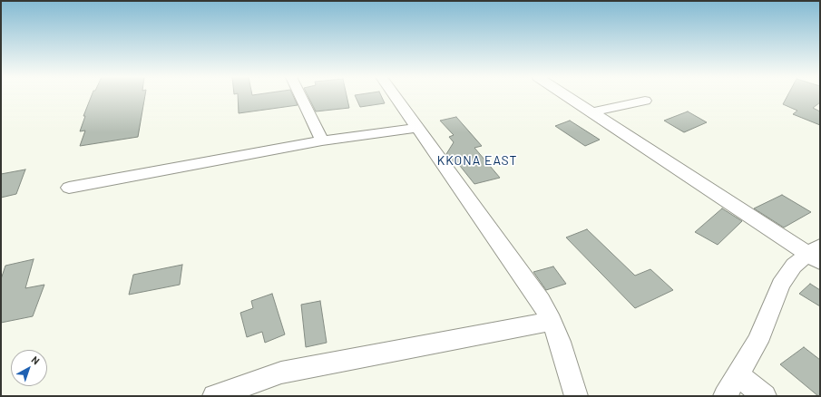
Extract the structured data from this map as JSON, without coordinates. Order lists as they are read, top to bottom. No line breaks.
{"districts":["KKONA EAST"],"north":"top right"}
